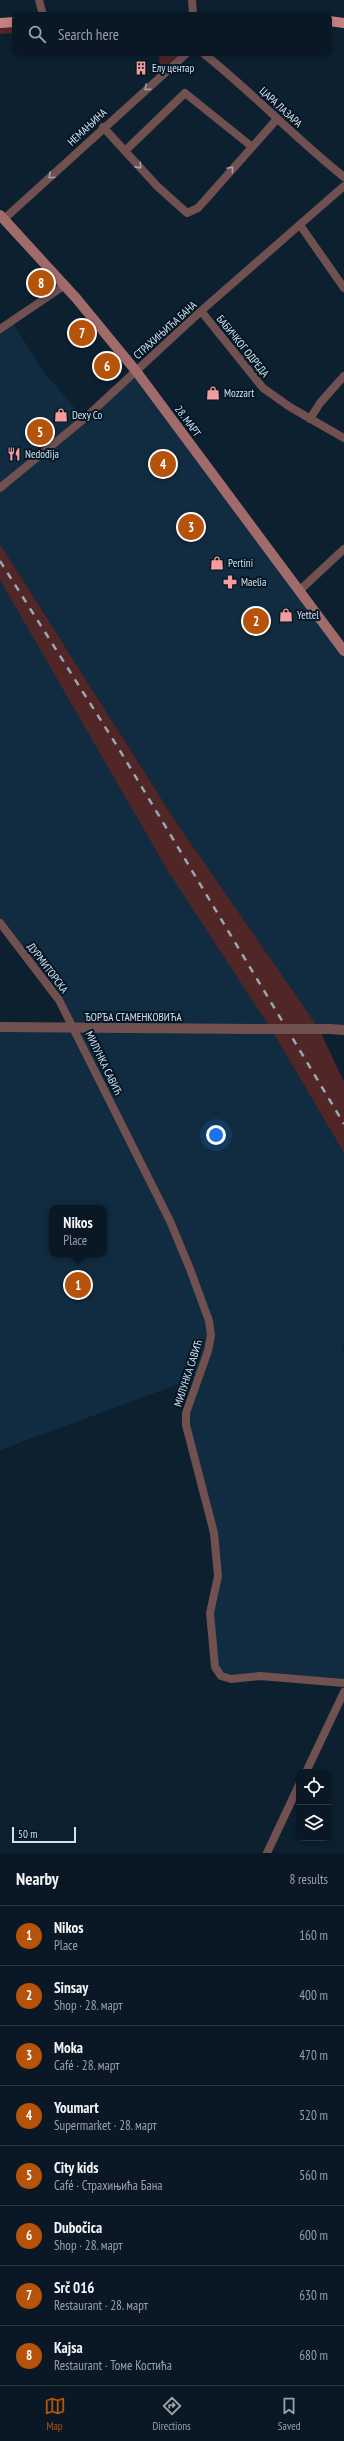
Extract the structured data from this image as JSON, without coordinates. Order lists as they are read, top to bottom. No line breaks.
{"streets":{"main road":["28. МАРТ"],"street":["ЦАРА ЛАЗАРА","НЕМАЊИНА","СТРАХИЊИЋА БАНА","БАБИЧКОГ ОДРЕДА","ДУРМИТОРСКА","ЂОРЂА СТАМЕНКОВИЋА","МИЛУНКА САВИЋ"]},"crossings":[["НЕМАЊИНА","28. МАРТ"],["СТРАХИЊИЋА БАНА","БАБИЧКОГ ОДРЕДА"],["СТРАХИЊИЋА БАНА","28. МАРТ"],["ДУРМИТОРСКА","ЂОРЂА СТАМЕНКОВИЋА"],["ДУРМИТОРСКА","МИЛУНКА САВИЋ"],["ЂОРЂА СТАМЕНКОВИЋА","МИЛУНКА САВИЋ"]],"one_way":["НЕМАЊИНА"],"places":{"building":["Елу центар"],"shop":["Mozzart","Dexy Co","Pertini","Yettel"],"restaurant":["Nedođija"],"pharmacy":["Maelia"]},"scale_bar":"50 m","page":{"search":"Search here","pins":["8","7","6","5","4","3","2","1"],"popup":["Nikos","Place"],"scale":"50 m","heading":["Nearby","8 results"],"list":[{"mark":"1","name":"Nikos","note":"Place","value":"160 m"},{"mark":"2","name":"Sinsay","note":"Shop · 28. март","value":"400 m"},{"mark":"3","name":"Moka","note":"Café · 28. март","value":"470 m"},{"mark":"4","name":"Youmart","note":"Supermarket · 28. март","value":"520 m"},{"mark":"5","name":"City kids","note":"Café · Страхињића Бана","value":"560 m"},{"mark":"6","name":"Dubočica","note":"Shop · 28. март","value":"600 m"},{"mark":"7","name":"Srč 016","note":"Restaurant · 28. март","value":"630 m"},{"mark":"8","name":"Kajsa","note":"Restaurant · Томе Костића","value":"680 m"}],"nav":["Map","Directions","Saved"]}}
